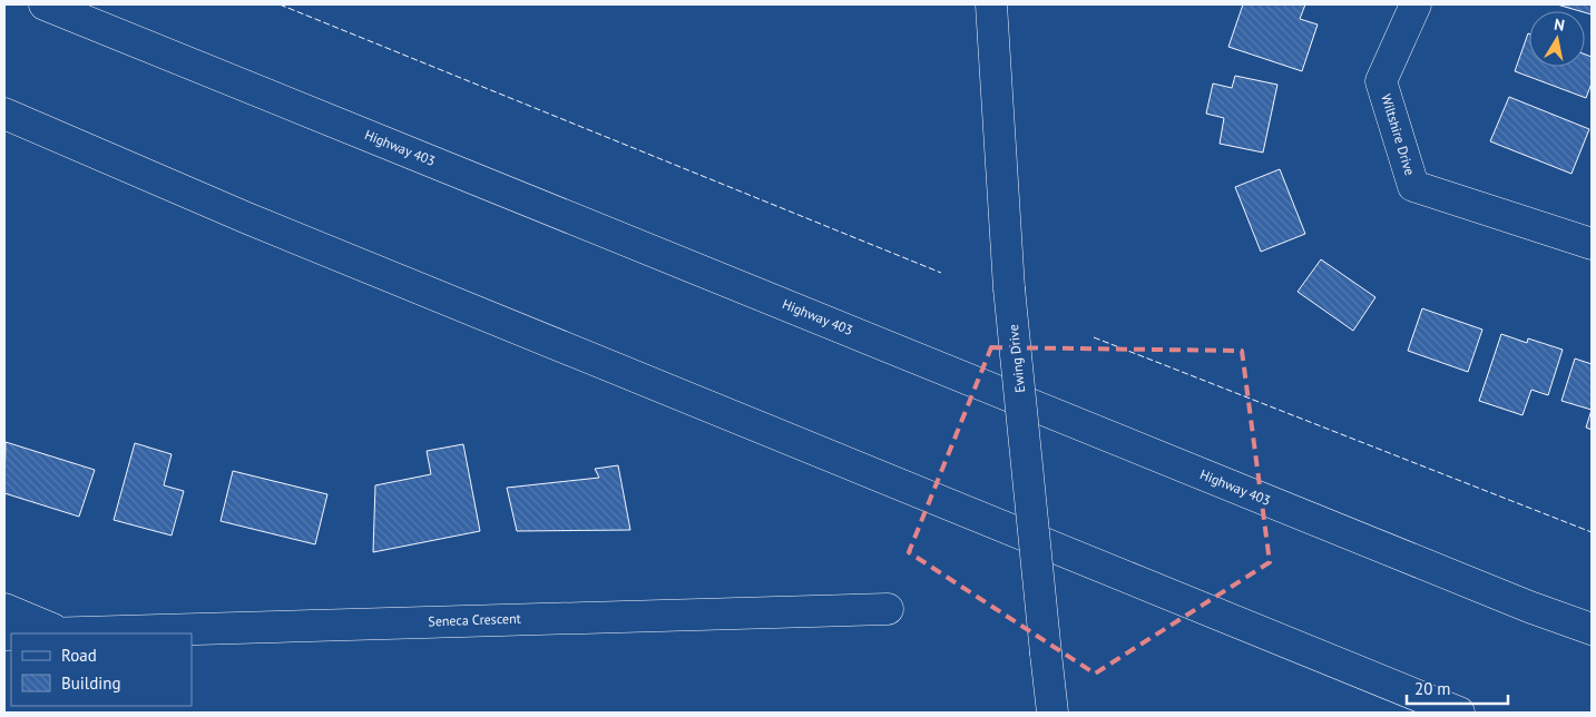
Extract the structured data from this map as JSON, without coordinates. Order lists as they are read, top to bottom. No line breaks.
{"streets":{"main road":["Wiltshire Drive","Highway 403","Ewing Drive","Seneca Crescent"]},"legend":["Road","Building"],"scale_bar":"20 m","north":"top"}
